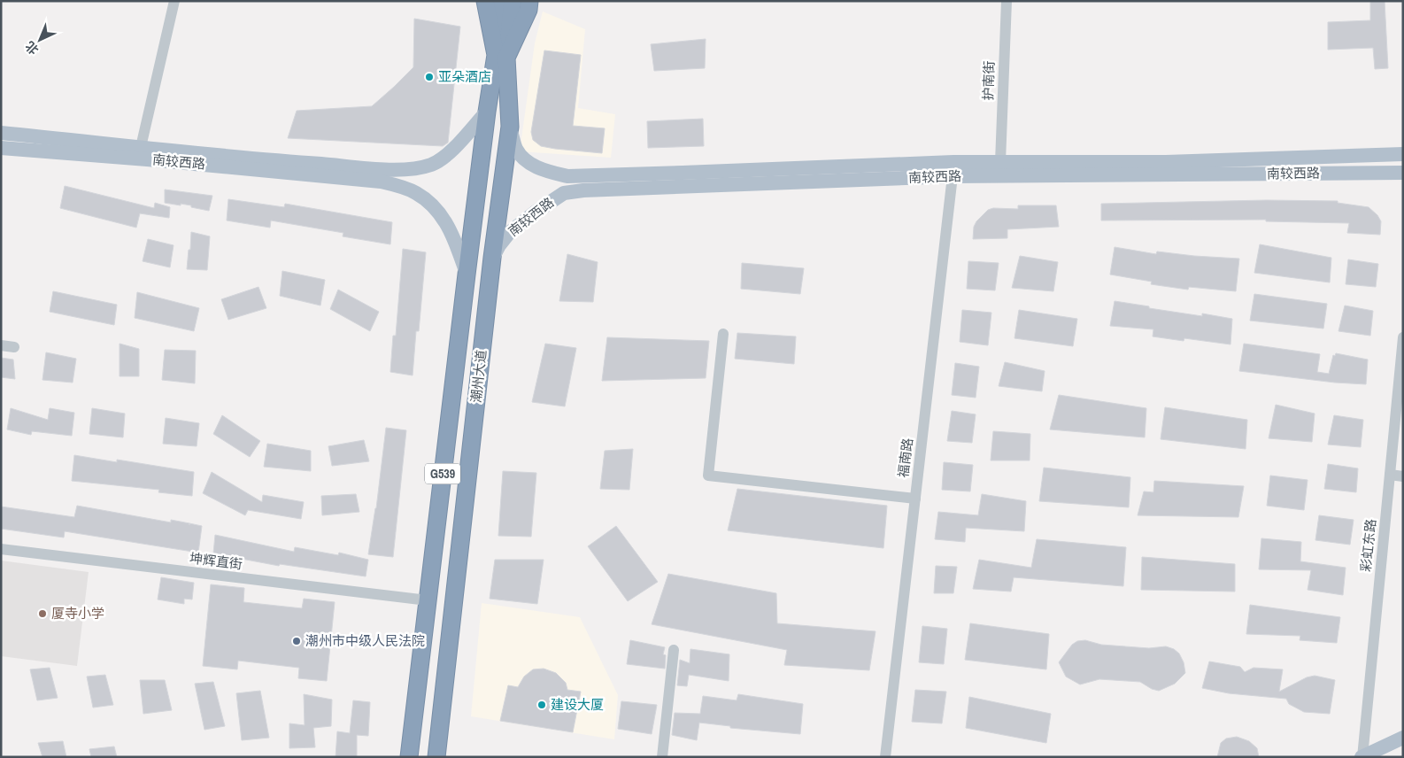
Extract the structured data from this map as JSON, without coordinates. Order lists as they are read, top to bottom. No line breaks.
{"streets":{"highway":["潮州大道","G539"],"main road":["南较西路"],"street":["护南街","福南路","彩虹东路","坤辉直街"]},"crossings":[["护南街","南较西路"],["南较西路","潮州大道"],["南较西路","福南路"],["潮州大道","坤辉直街"]],"places":["亚朵酒店","厦寺小学","潮州市中级人民法院","建设大厦"],"north":"bottom left"}
